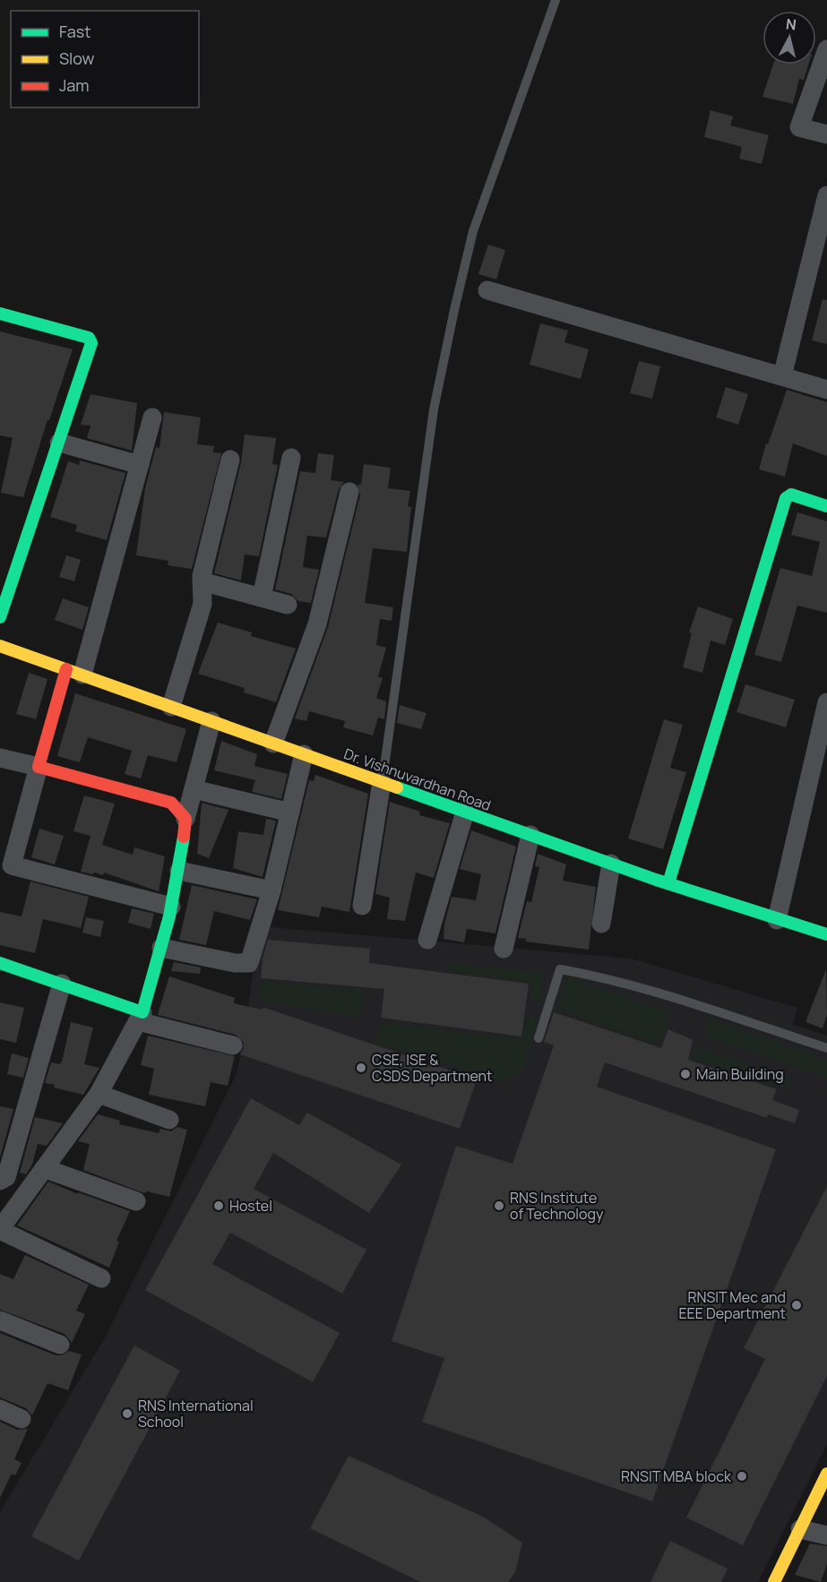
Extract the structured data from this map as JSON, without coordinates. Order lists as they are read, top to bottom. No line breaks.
{"streets":{"street":["Dr. Vishnuvardhan Road"]},"places":["CSE, ISE & CSDS Department","Main Building","Hostel","RNS Institute of Technology","RNSIT Mec and EEE Department","RNS International School","RNSIT MBA block"],"legend":["Fast","Slow","Jam"],"north":"top"}
